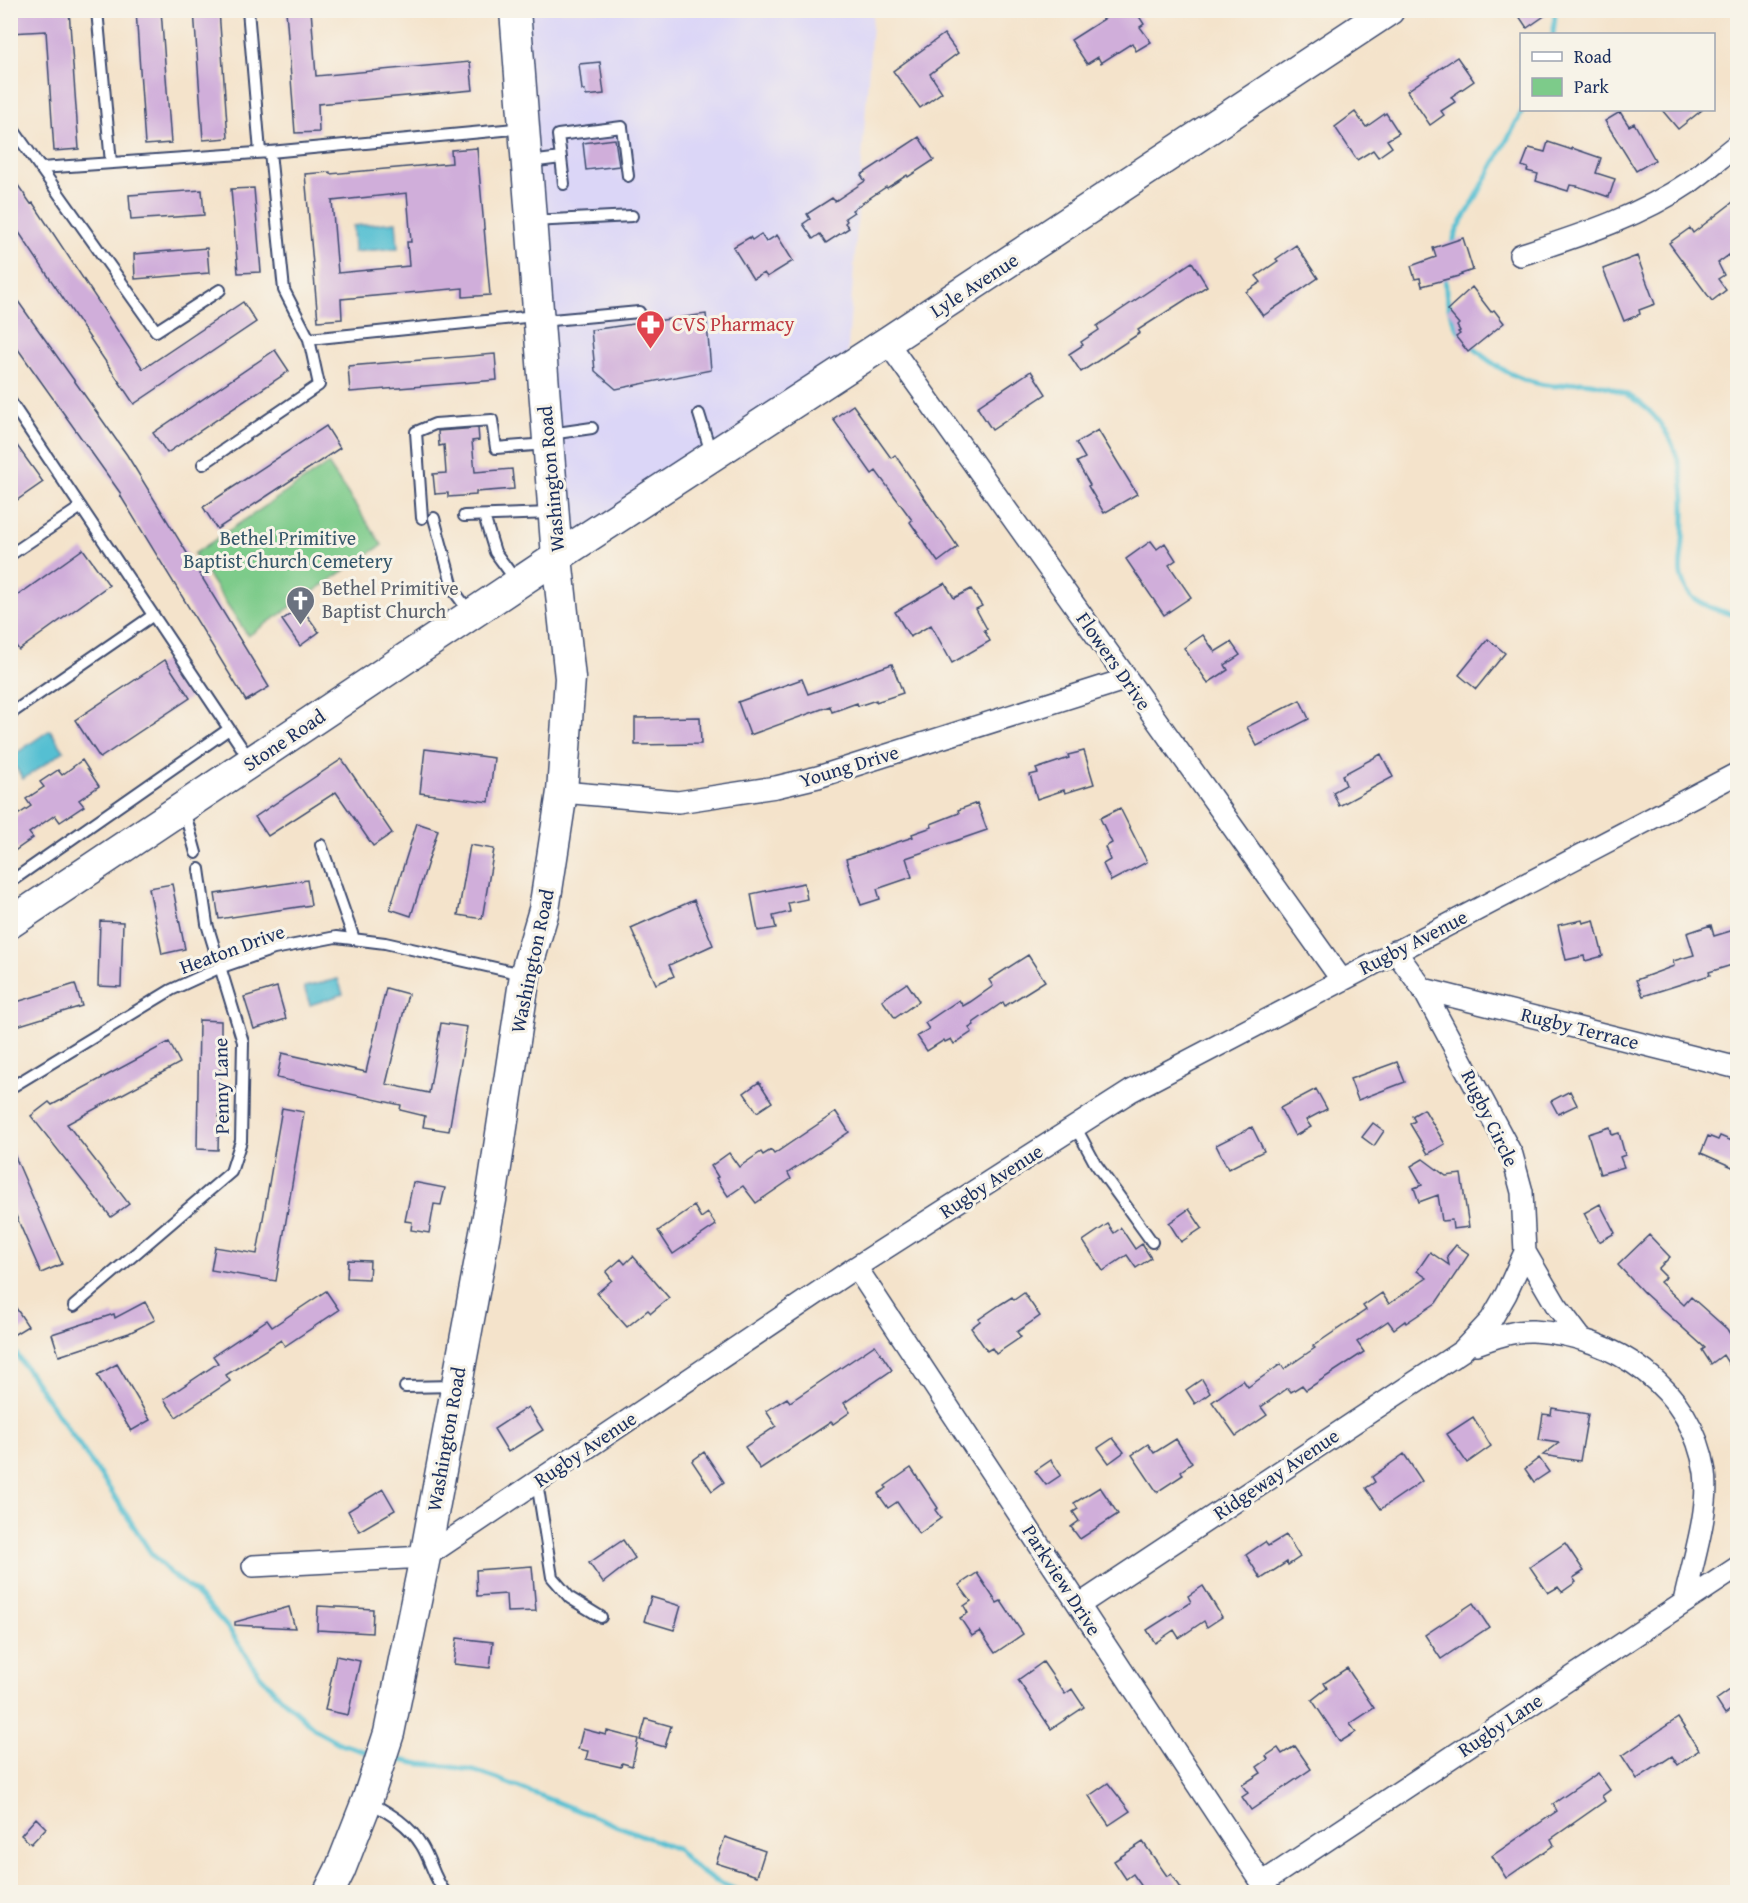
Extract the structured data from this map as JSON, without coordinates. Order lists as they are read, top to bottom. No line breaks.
{"streets":{"street":["Lyle Avenue","Washington Road","Flowers Drive","Stone Road","Young Drive","Rugby Avenue","Rugby Terrace","Rugby Circle","Ridgeway Avenue","Parkview Drive","Rugby Lane"],"lane":["Heaton Drive","Penny Lane"]},"crossings":[["Lyle Avenue","Washington Road"],["Lyle Avenue","Flowers Drive"],["Lyle Avenue","Stone Road"],["Washington Road","Stone Road"],["Washington Road","Young Drive"],["Washington Road","Rugby Avenue"],["Washington Road","Heaton Drive"],["Flowers Drive","Young Drive"],["Flowers Drive","Rugby Avenue"],["Rugby Avenue","Rugby Circle"],["Rugby Avenue","Parkview Drive"],["Heaton Drive","Penny Lane"],["Rugby Terrace","Rugby Circle"],["Rugby Circle","Ridgeway Avenue"],["Ridgeway Avenue","Parkview Drive"],["Parkview Drive","Rugby Lane"]],"parks":["Bethel Primitive Baptist Church Cemetery"],"places":{"pharmacy":["CVS Pharmacy"],"church":["Bethel Primitive Baptist Church"]},"legend":["Road","Park"]}
